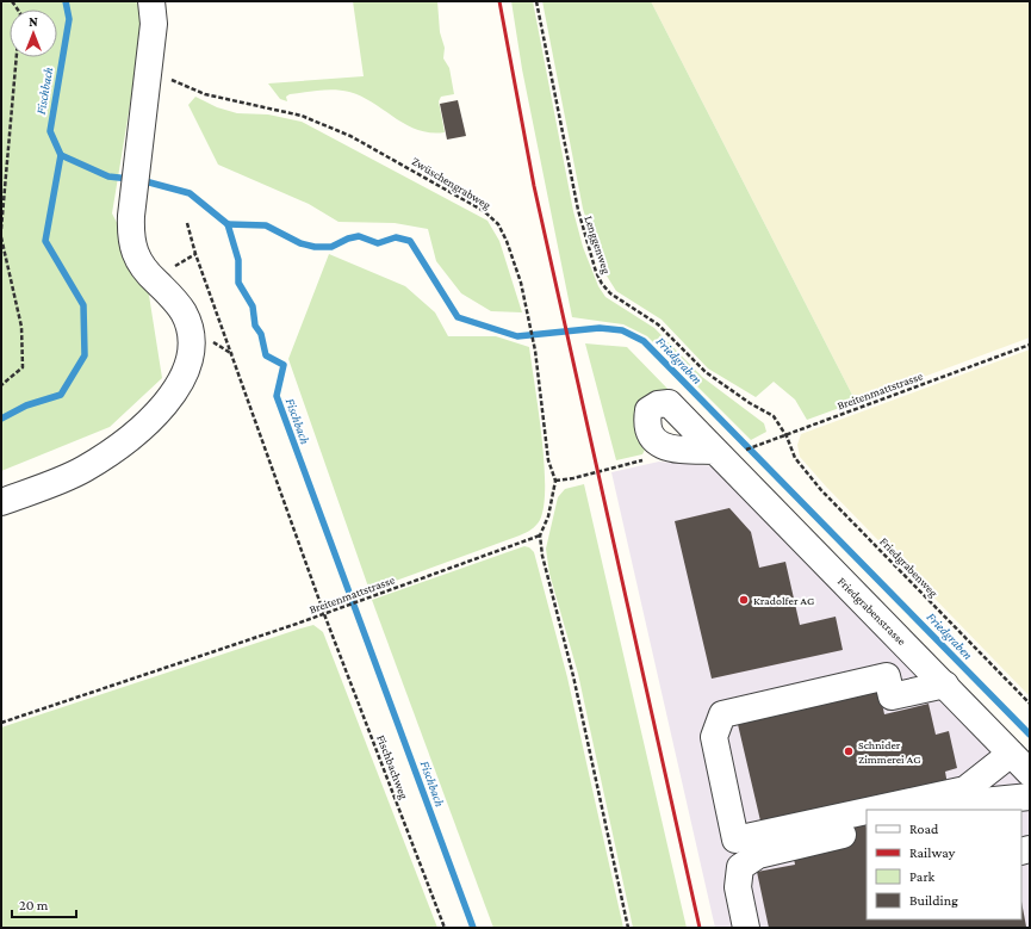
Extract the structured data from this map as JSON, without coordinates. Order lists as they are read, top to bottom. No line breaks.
{"streets":{"lane":["Friedgrabenstrasse"],"path":["Zwüschengrabweg","Lenggenweg","Breitenmattstrasse","Friedgrabenweg","Fischbachweg"]},"crossings":[["Lenggenweg","Breitenmattstrasse"],["Lenggenweg","Friedgrabenweg"],["Breitenmattstrasse","Friedgrabenweg"],["Breitenmattstrasse","Fischbachweg"]],"water":["Fischbach","Friedgraben"],"places":["Kradolfer AG","Schnider Zimmerei AG"],"legend":["Road","Railway","Park","Building"],"scale_bar":"20 m","north":"top"}
